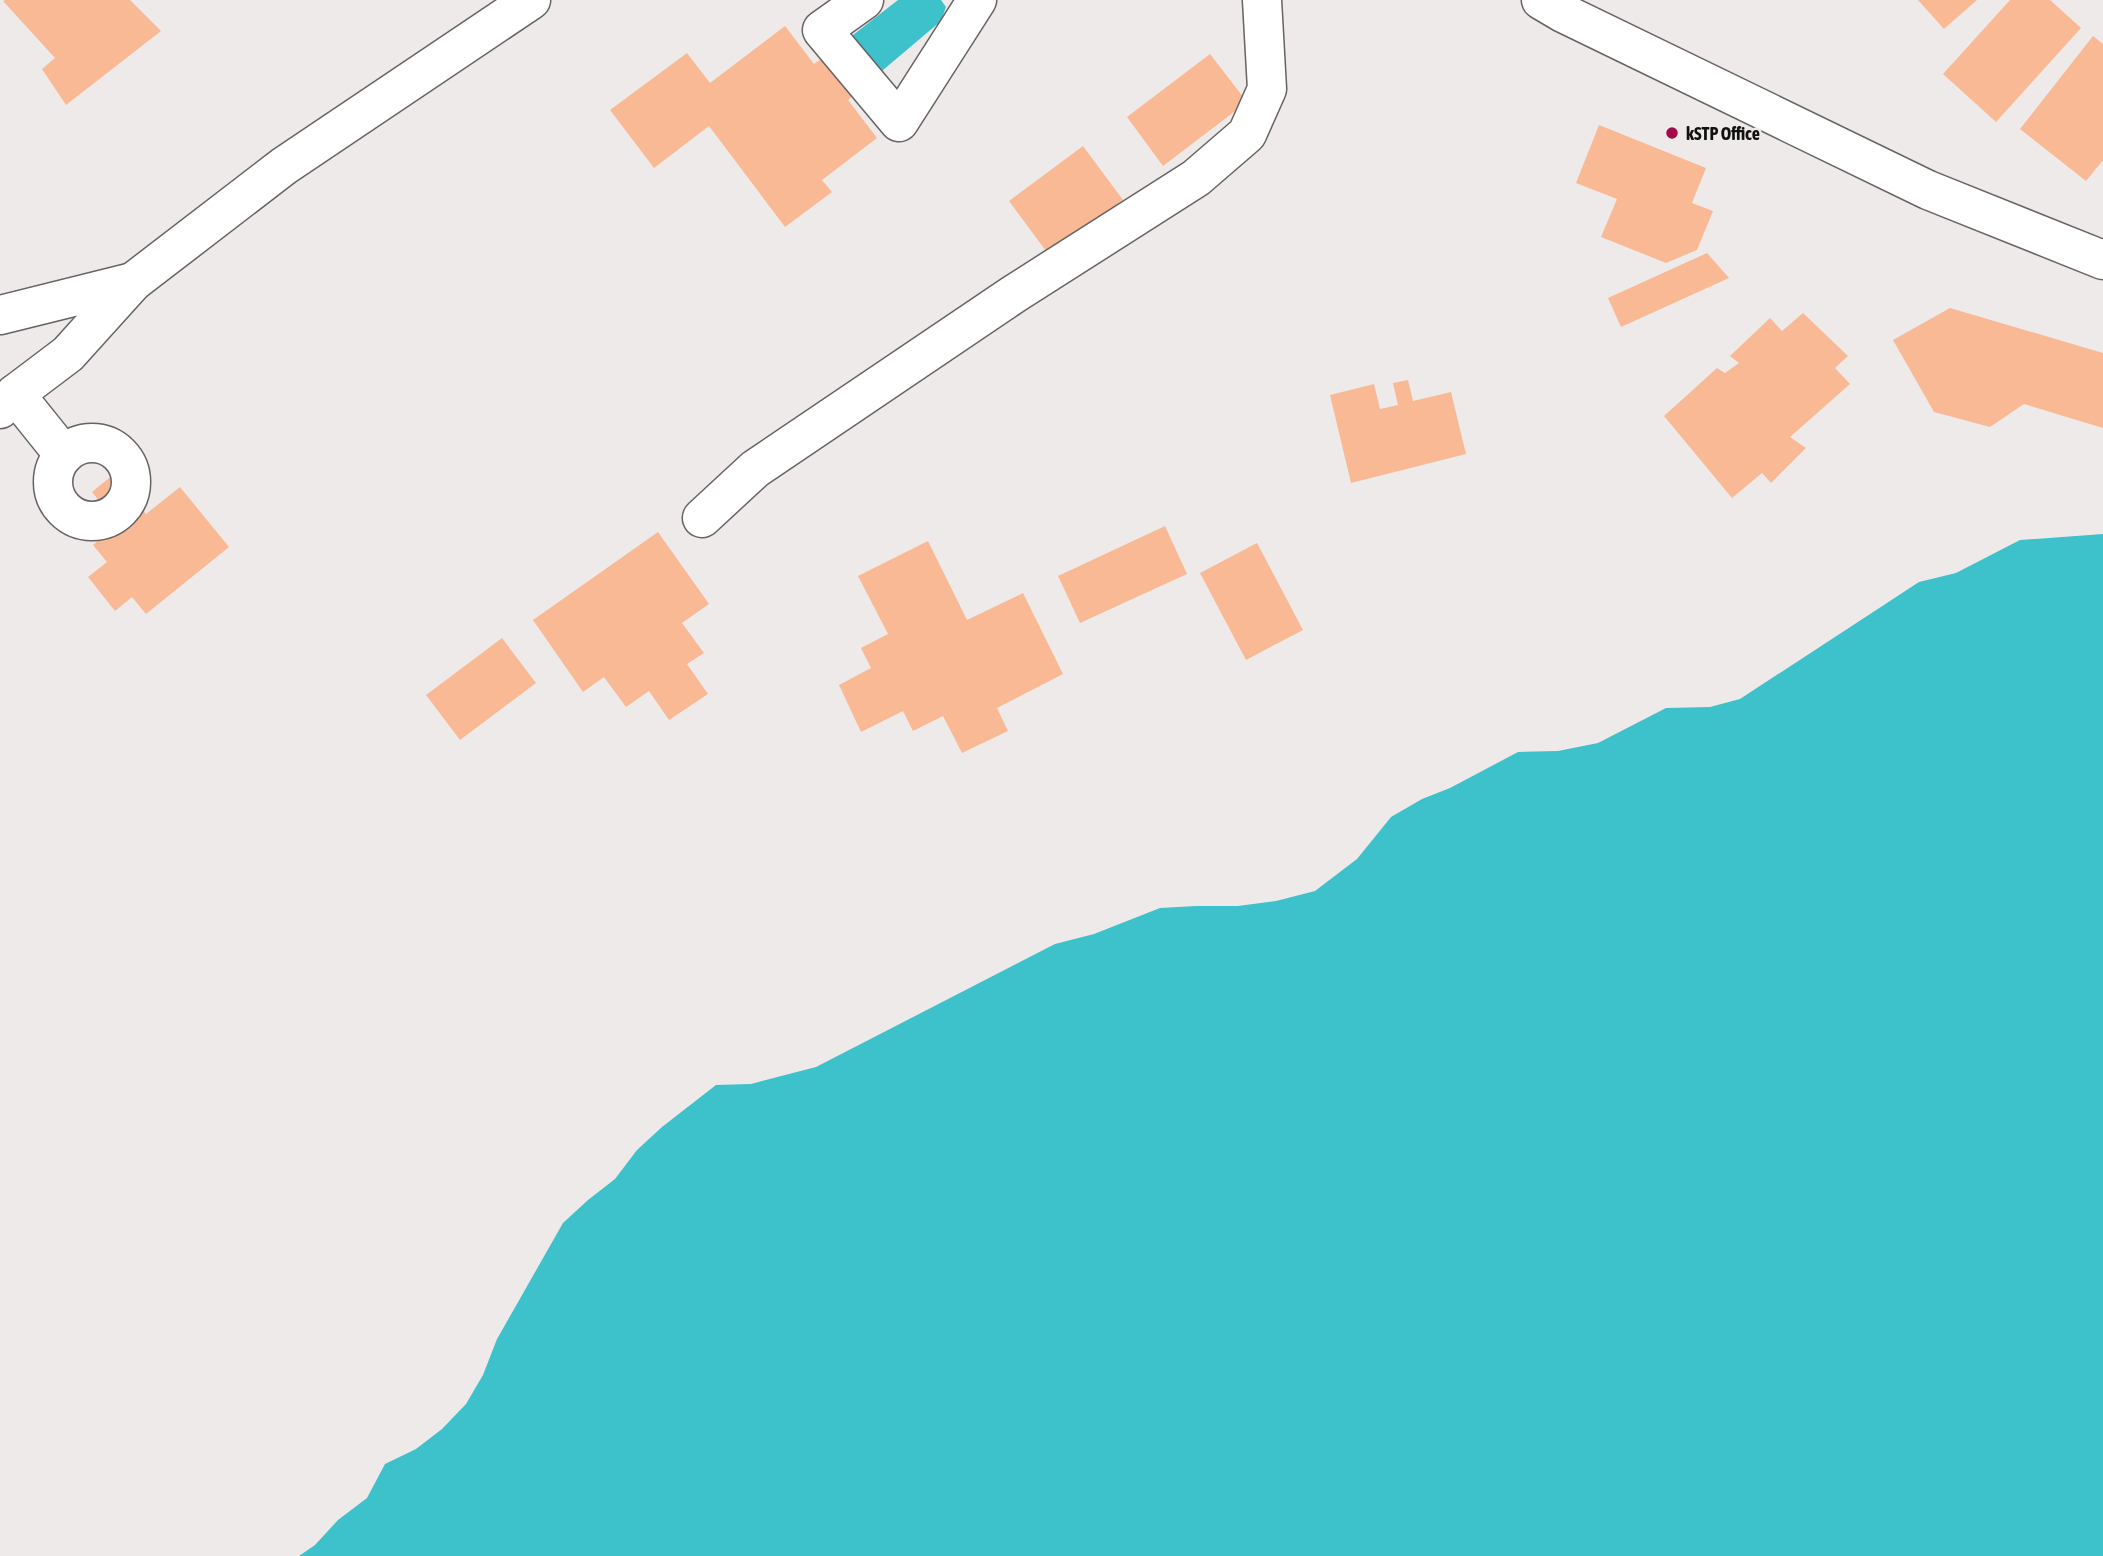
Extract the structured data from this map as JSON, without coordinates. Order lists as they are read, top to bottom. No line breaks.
{"places":["kSTP Office"]}
